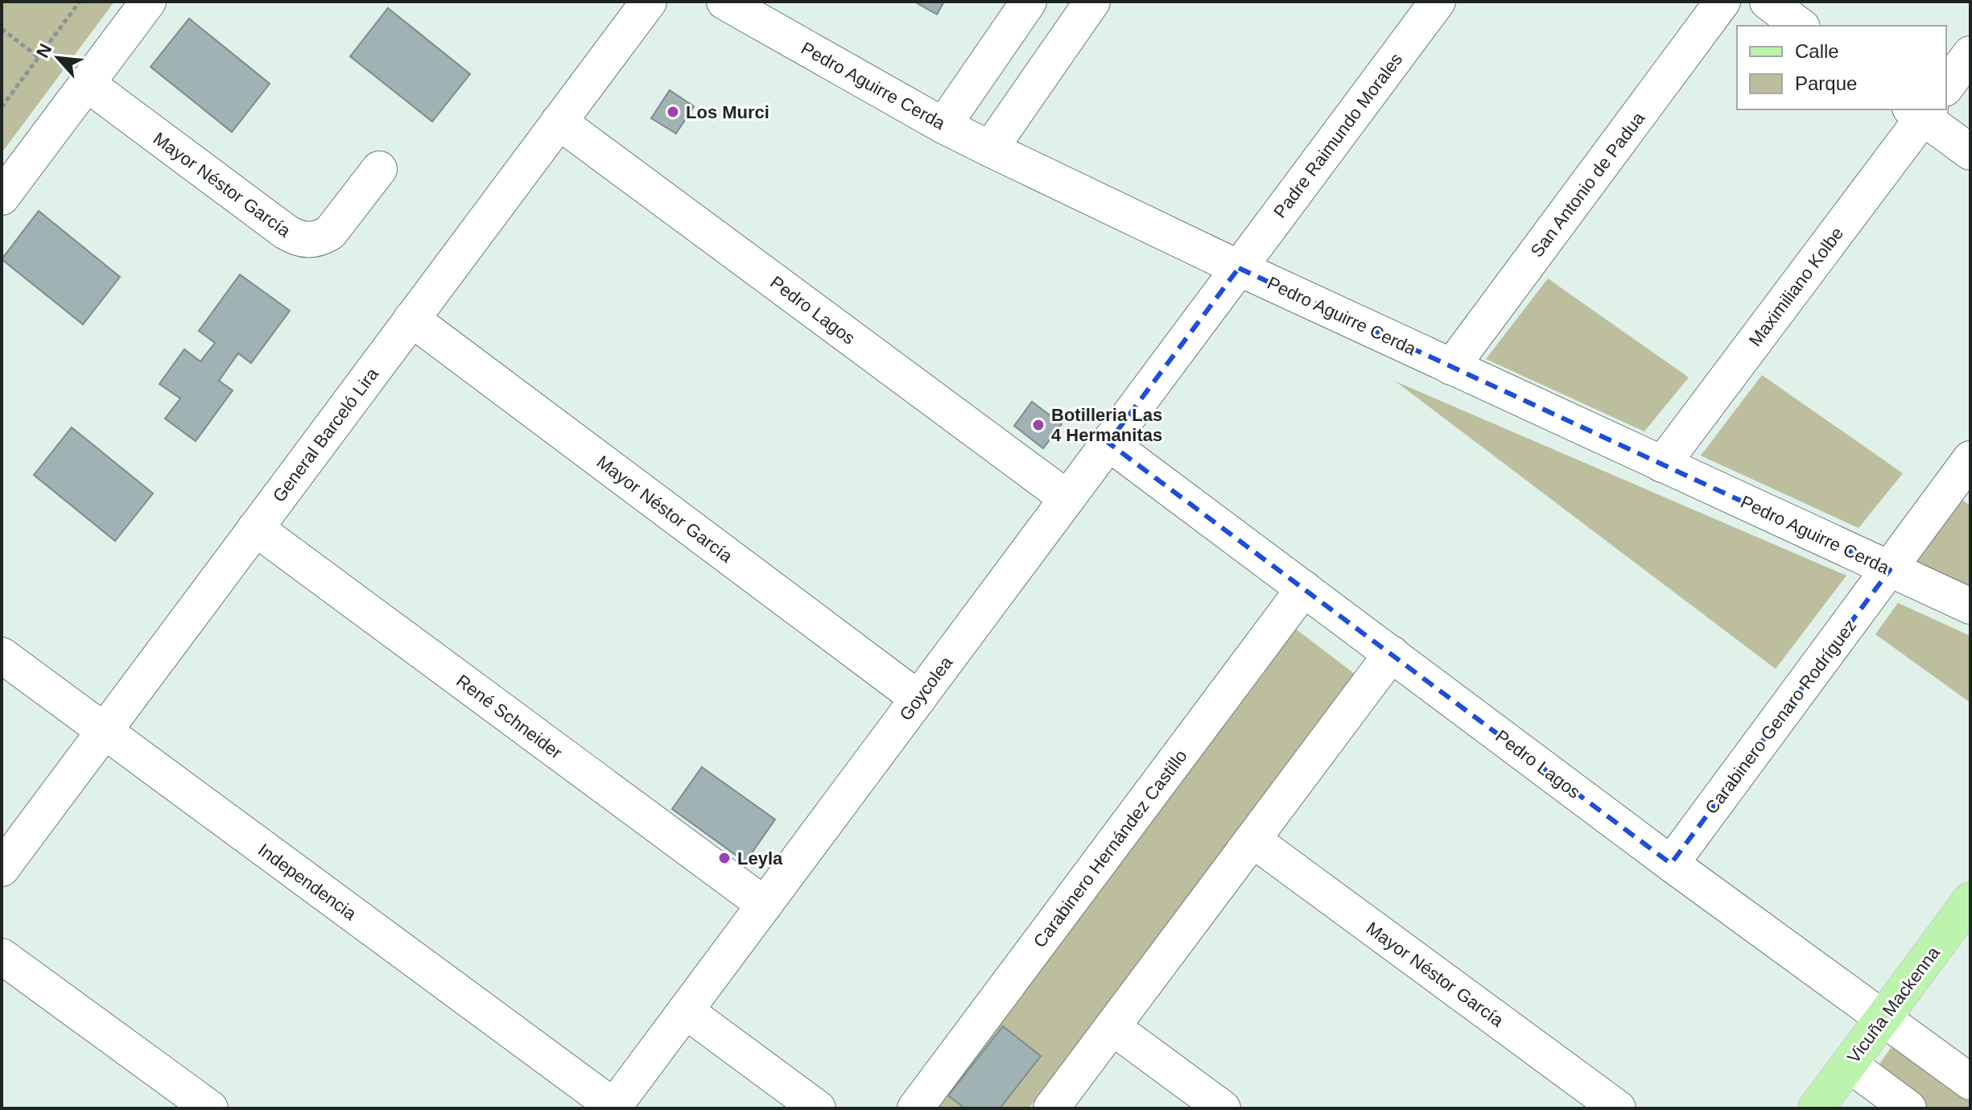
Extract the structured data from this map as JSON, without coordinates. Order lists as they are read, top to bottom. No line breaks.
{"streets":{"main road":["Vicuña Mackenna"],"street":["Pedro Aguirre Cerda","Padre Raimundo Morales","Mayor Néstor García","San Antonio de Padua","Maximiliano Kolbe","Pedro Lagos","General Barceló Lira","Goycolea","René Schneider","Carabinero Genaro Rodríguez","Carabinero Hernández Castillo","Independencia"]},"crossings":[["Pedro Aguirre Cerda","Padre Raimundo Morales"],["Pedro Aguirre Cerda","San Antonio de Padua"],["Pedro Aguirre Cerda","Maximiliano Kolbe"],["Pedro Aguirre Cerda","Goycolea"],["Pedro Aguirre Cerda","Carabinero Genaro Rodríguez"],["Padre Raimundo Morales","Goycolea"],["Mayor Néstor García","General Barceló Lira"],["Mayor Néstor García","Goycolea"],["Pedro Lagos","General Barceló Lira"],["Pedro Lagos","Goycolea"],["Pedro Lagos","Carabinero Genaro Rodríguez"],["Pedro Lagos","Carabinero Hernández Castillo"],["Pedro Lagos","Vicuña Mackenna"],["General Barceló Lira","René Schneider"],["General Barceló Lira","Independencia"],["Goycolea","René Schneider"],["Goycolea","Independencia"]],"places":["Los Murci","Botilleria Las 4 Hermanitas","Leyla"],"legend":["Calle","Parque"],"north":"top left"}
